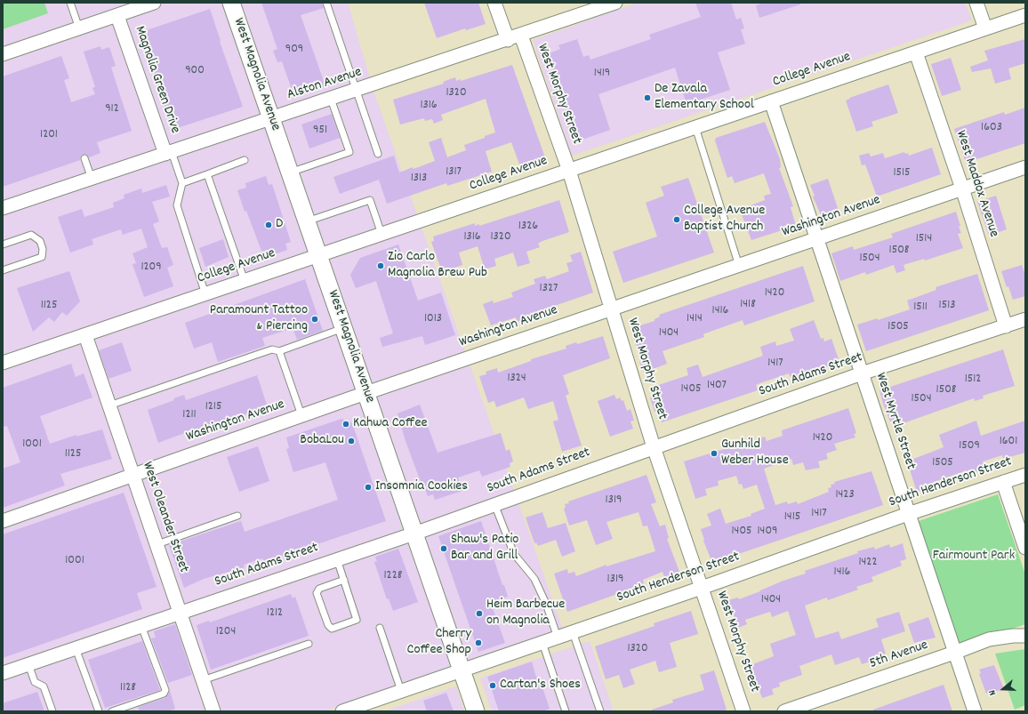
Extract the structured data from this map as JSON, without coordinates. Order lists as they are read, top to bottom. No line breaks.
{"streets":{"street":["College Avenue","West Magnolia Avenue","Magnolia Green Drive","Alston Avenue","West Morphy Street","West Maddox Avenue","Washington Avenue","South Adams Street","West Myrtle Street","South Henderson Street","West Oleander Street","5th Avenue"]},"crossings":[["College Avenue","West Magnolia Avenue"],["College Avenue","West Morphy Street"],["College Avenue","West Maddox Avenue"],["College Avenue","West Myrtle Street"],["College Avenue","West Oleander Street"],["West Magnolia Avenue","Alston Avenue"],["West Magnolia Avenue","Washington Avenue"],["West Magnolia Avenue","South Adams Street"],["West Magnolia Avenue","South Henderson Street"],["Magnolia Green Drive","Alston Avenue"],["Alston Avenue","West Morphy Street"],["West Morphy Street","Washington Avenue"],["West Morphy Street","South Adams Street"],["West Morphy Street","South Henderson Street"],["West Maddox Avenue","Washington Avenue"],["West Maddox Avenue","South Adams Street"],["Washington Avenue","West Myrtle Street"],["Washington Avenue","West Oleander Street"],["South Adams Street","West Myrtle Street"],["South Adams Street","West Oleander Street"],["West Myrtle Street","South Henderson Street"],["West Myrtle Street","5th Avenue"]],"parks":["Fairmount Park"],"places":["De Zavala Elementary School","College Avenue Baptist Church","D","Zio Carlo Magnolia Brew Pub","Paramount Tattoo & Piercing","Kahwa Coffee","BobaLou","Gunhild Weber House","Insomnia Cookies","Shaw's Patio Bar and Grill","Heim Barbecue on Magnolia","Cherry Coffee Shop","Cartan's Shoes"],"house_numbers":["909","900","1419","1320","1316","912","1603","951","1201","1317","1515","1313","1326","1316","1320","1514","1508","1504","1209","1327","1420","1418","1125","1513","1511","1416","1013","1414","1505","1404","1417","1324","1512","1407","1405","1508","1504","1215","1211","1420","1601","1001","1509","1125","1505","1423","1319","1417","1415","1405","1409","1001","1422","1416","1228","1319","1404","1212","1204","1320","1128"],"north":"left"}
